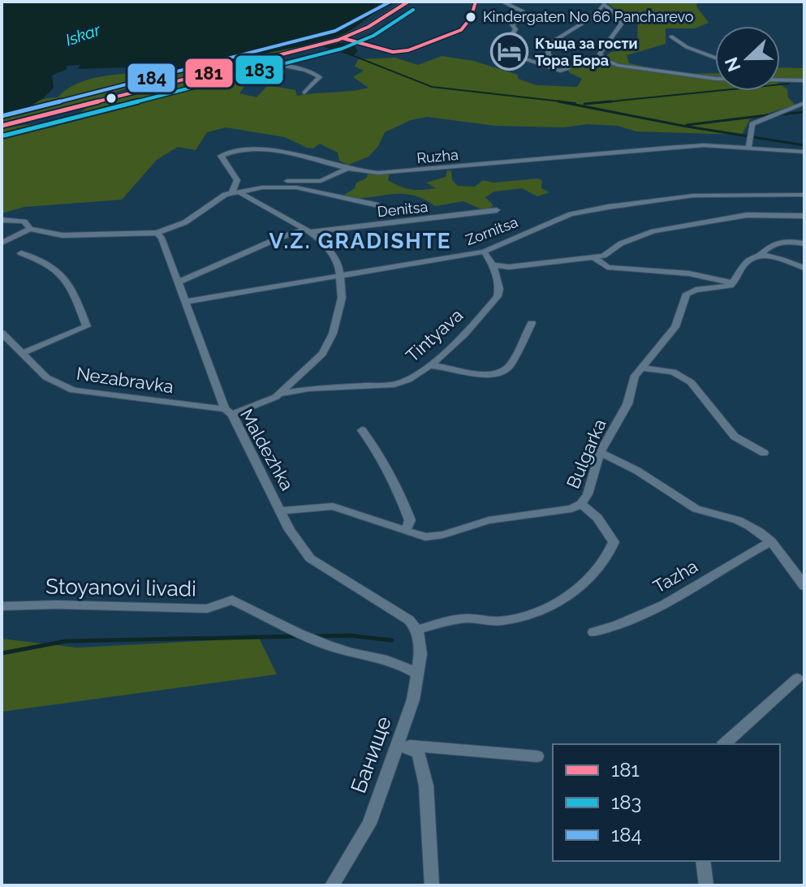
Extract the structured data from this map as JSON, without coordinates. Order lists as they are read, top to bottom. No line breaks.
{"streets":{"street":["Ruzha","Denitsa","Zornitsa","Tintyava","Nezabravka","Maldezhka","Bulgarka","Tazha","Stoyanovi livadi","Банище"]},"crossings":[["Denitsa","Maldezhka"],["Zornitsa","Maldezhka"],["Nezabravka","Maldezhka"],["Maldezhka","Bulgarka"],["Maldezhka","Банище"],["Stoyanovi livadi","Банище"]],"districts":["V.Z. GRADISHTE"],"water":["Iskar"],"places":{"other":["Kindergaten No 66 Pancharevo"],"hotel":["Къща за гости Тора Бора"]},"lines":["transit line 181","transit line 184","transit line 183"],"legend":["181","183","184"],"north":"left"}
